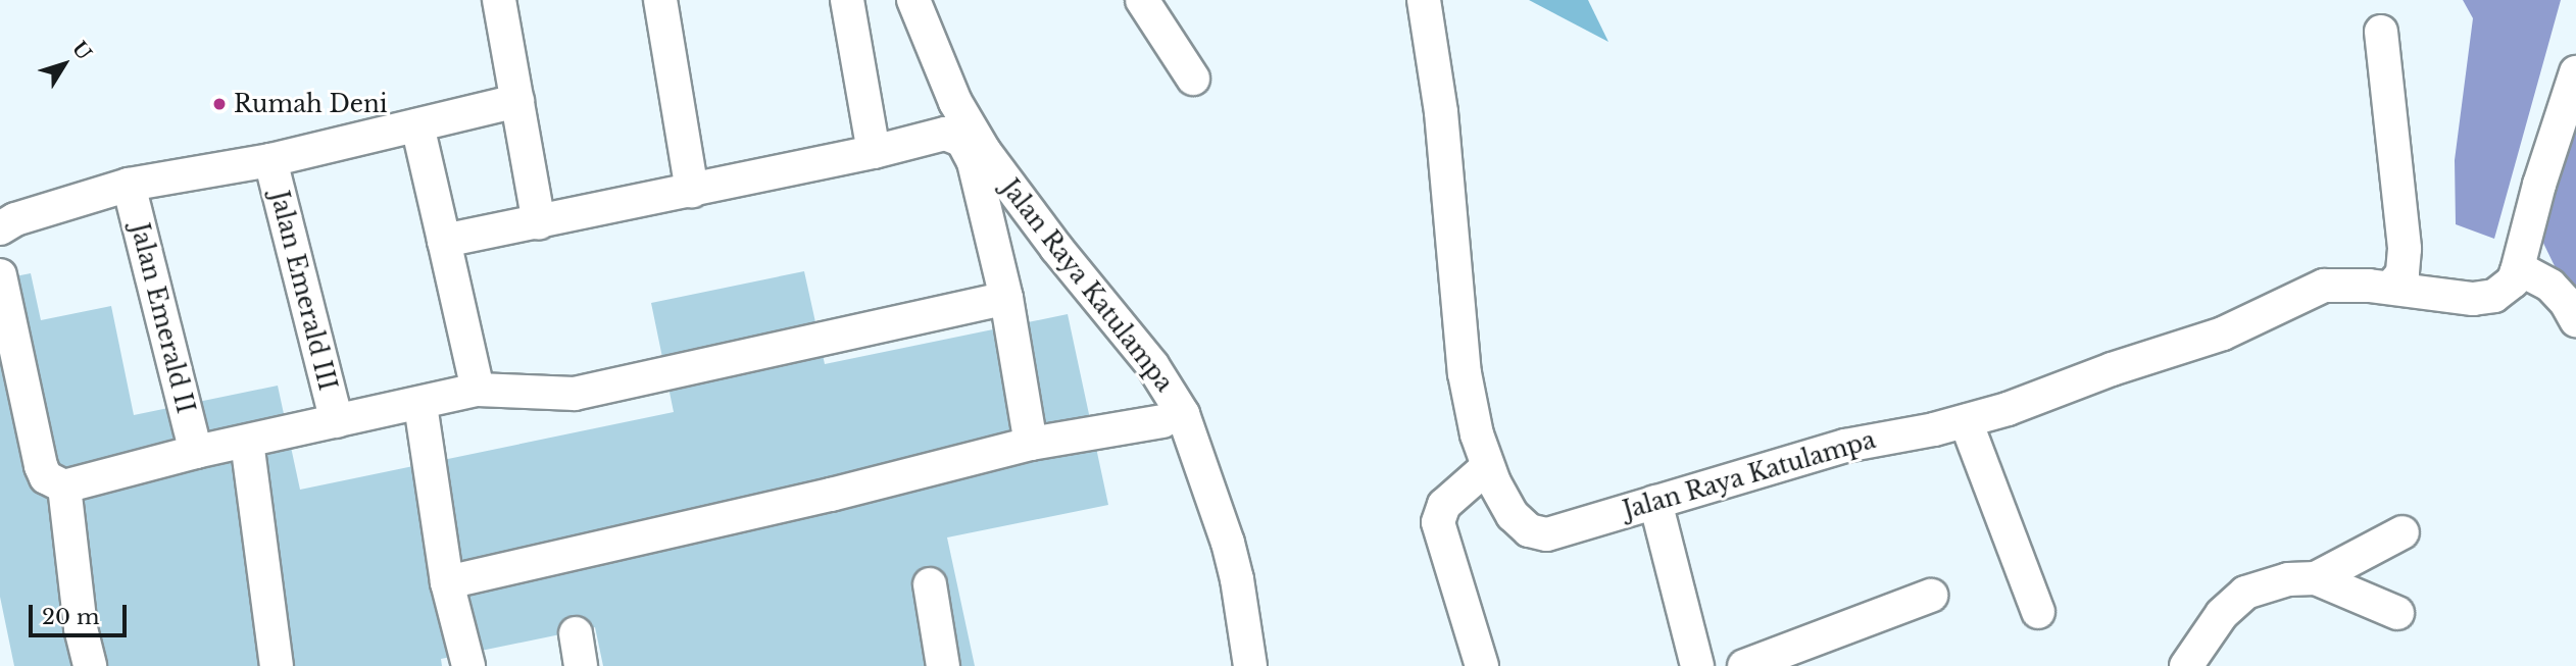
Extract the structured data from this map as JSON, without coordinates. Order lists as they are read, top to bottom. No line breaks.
{"streets":{"street":["Jalan Raya Katulampa","Jalan Emerald III","Jalan Emerald II"]},"places":["Rumah Deni"],"scale_bar":"20 m","north":"top right"}
